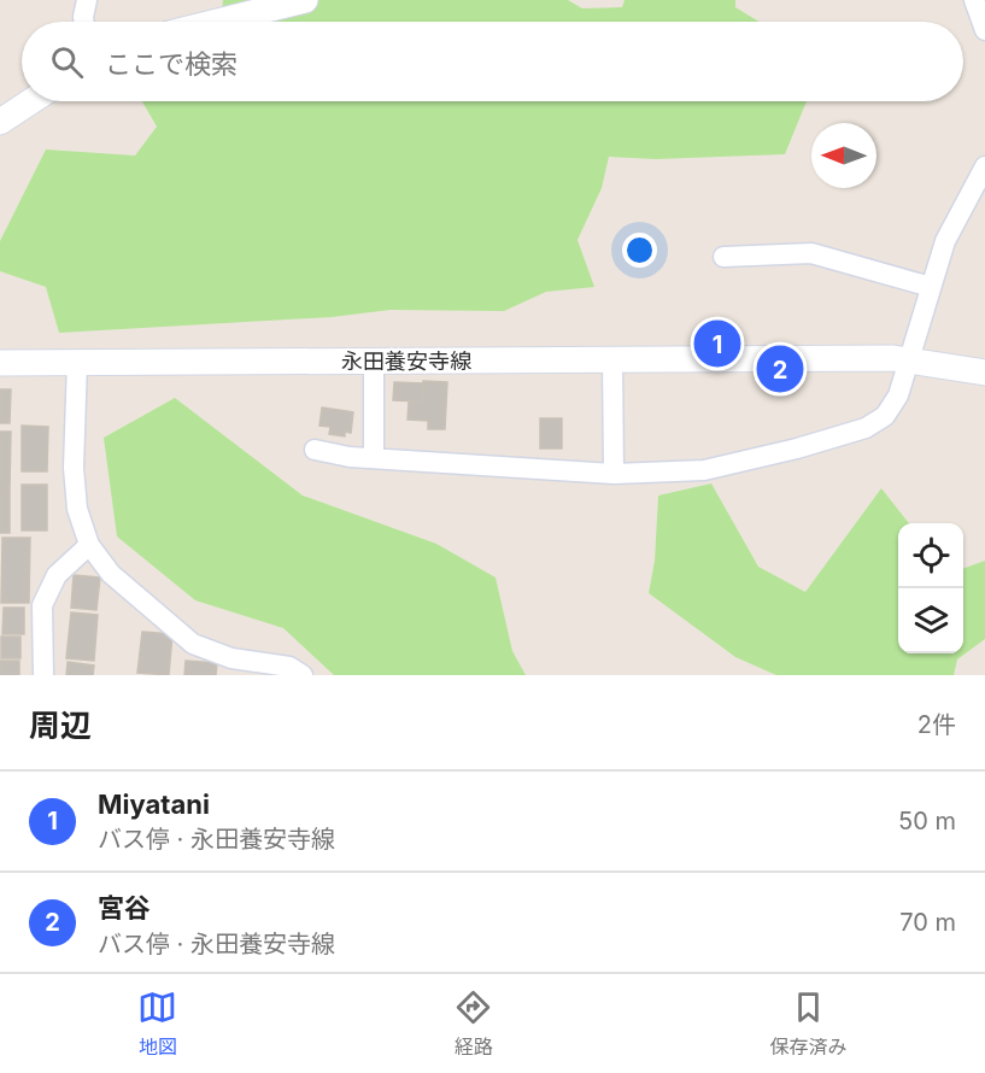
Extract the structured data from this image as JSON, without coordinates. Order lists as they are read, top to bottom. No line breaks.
{"streets":{"street":["永田養安寺線"]},"north":"left","page":{"search":"ここで検索","pins":["1","2"],"heading":["周辺","2件"],"list":[{"mark":"1","name":"Miyatani","note":"バス停 · 永田養安寺線","value":"50 m"},{"mark":"2","name":"宮谷","note":"バス停 · 永田養安寺線","value":"70 m"}],"nav":["地図","経路","保存済み"]}}
